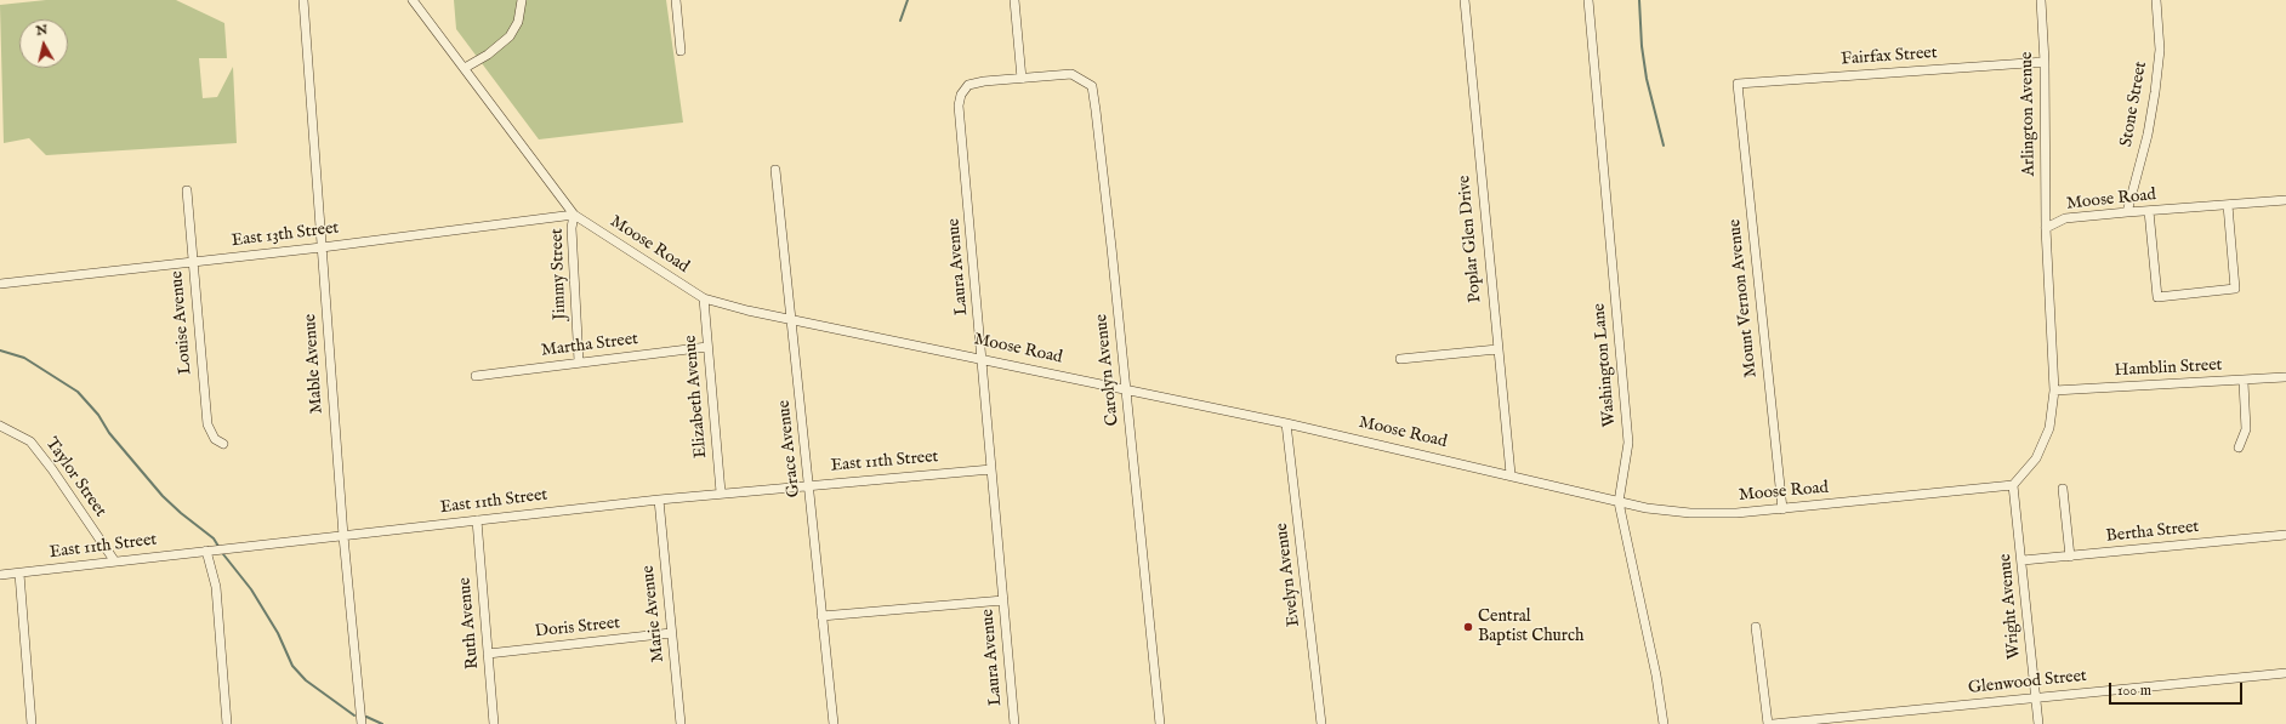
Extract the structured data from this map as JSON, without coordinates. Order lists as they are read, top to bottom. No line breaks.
{"streets":{"street":["Fairfax Street","Stone Street","Arlington Avenue","Moose Road","East 13th Street","Poplar Glen Drive","Laura Avenue","Jimmy Street","Mount Vernon Avenue","Louise Avenue","Martha Street","Mable Avenue","Washington Lane","Hamblin Street","Carolyn Avenue","Elizabeth Avenue","Grace Avenue","East 11th Street","Taylor Street","Bertha Street","Evelyn Avenue","Wright Avenue","Marie Avenue","Ruth Avenue","Doris Street","Glenwood Street"]},"crossings":[["Fairfax Street","Arlington Avenue"],["Fairfax Street","Mount Vernon Avenue"],["Stone Street","Moose Road"],["Arlington Avenue","Moose Road"],["Moose Road","East 13th Street"],["Moose Road","Poplar Glen Drive"],["Moose Road","Laura Avenue"],["Moose Road","Jimmy Street"],["Moose Road","Mount Vernon Avenue"],["Moose Road","Washington Lane"],["Moose Road","Hamblin Street"],["Moose Road","Carolyn Avenue"],["Moose Road","Elizabeth Avenue"],["Moose Road","Grace Avenue"],["Moose Road","Evelyn Avenue"],["Moose Road","Wright Avenue"],["East 13th Street","Jimmy Street"],["East 13th Street","Louise Avenue"],["East 13th Street","Mable Avenue"],["Laura Avenue","Carolyn Avenue"],["Laura Avenue","East 11th Street"],["Jimmy Street","Martha Street"],["Martha Street","Elizabeth Avenue"],["Mable Avenue","East 11th Street"],["Elizabeth Avenue","East 11th Street"],["Grace Avenue","East 11th Street"],["East 11th Street","Taylor Street"],["East 11th Street","Marie Avenue"],["East 11th Street","Ruth Avenue"],["Bertha Street","Wright Avenue"],["Wright Avenue","Glenwood Street"],["Marie Avenue","Doris Street"],["Ruth Avenue","Doris Street"]],"places":["Central Baptist Church"],"scale_bar":"100 m","north":"top"}
